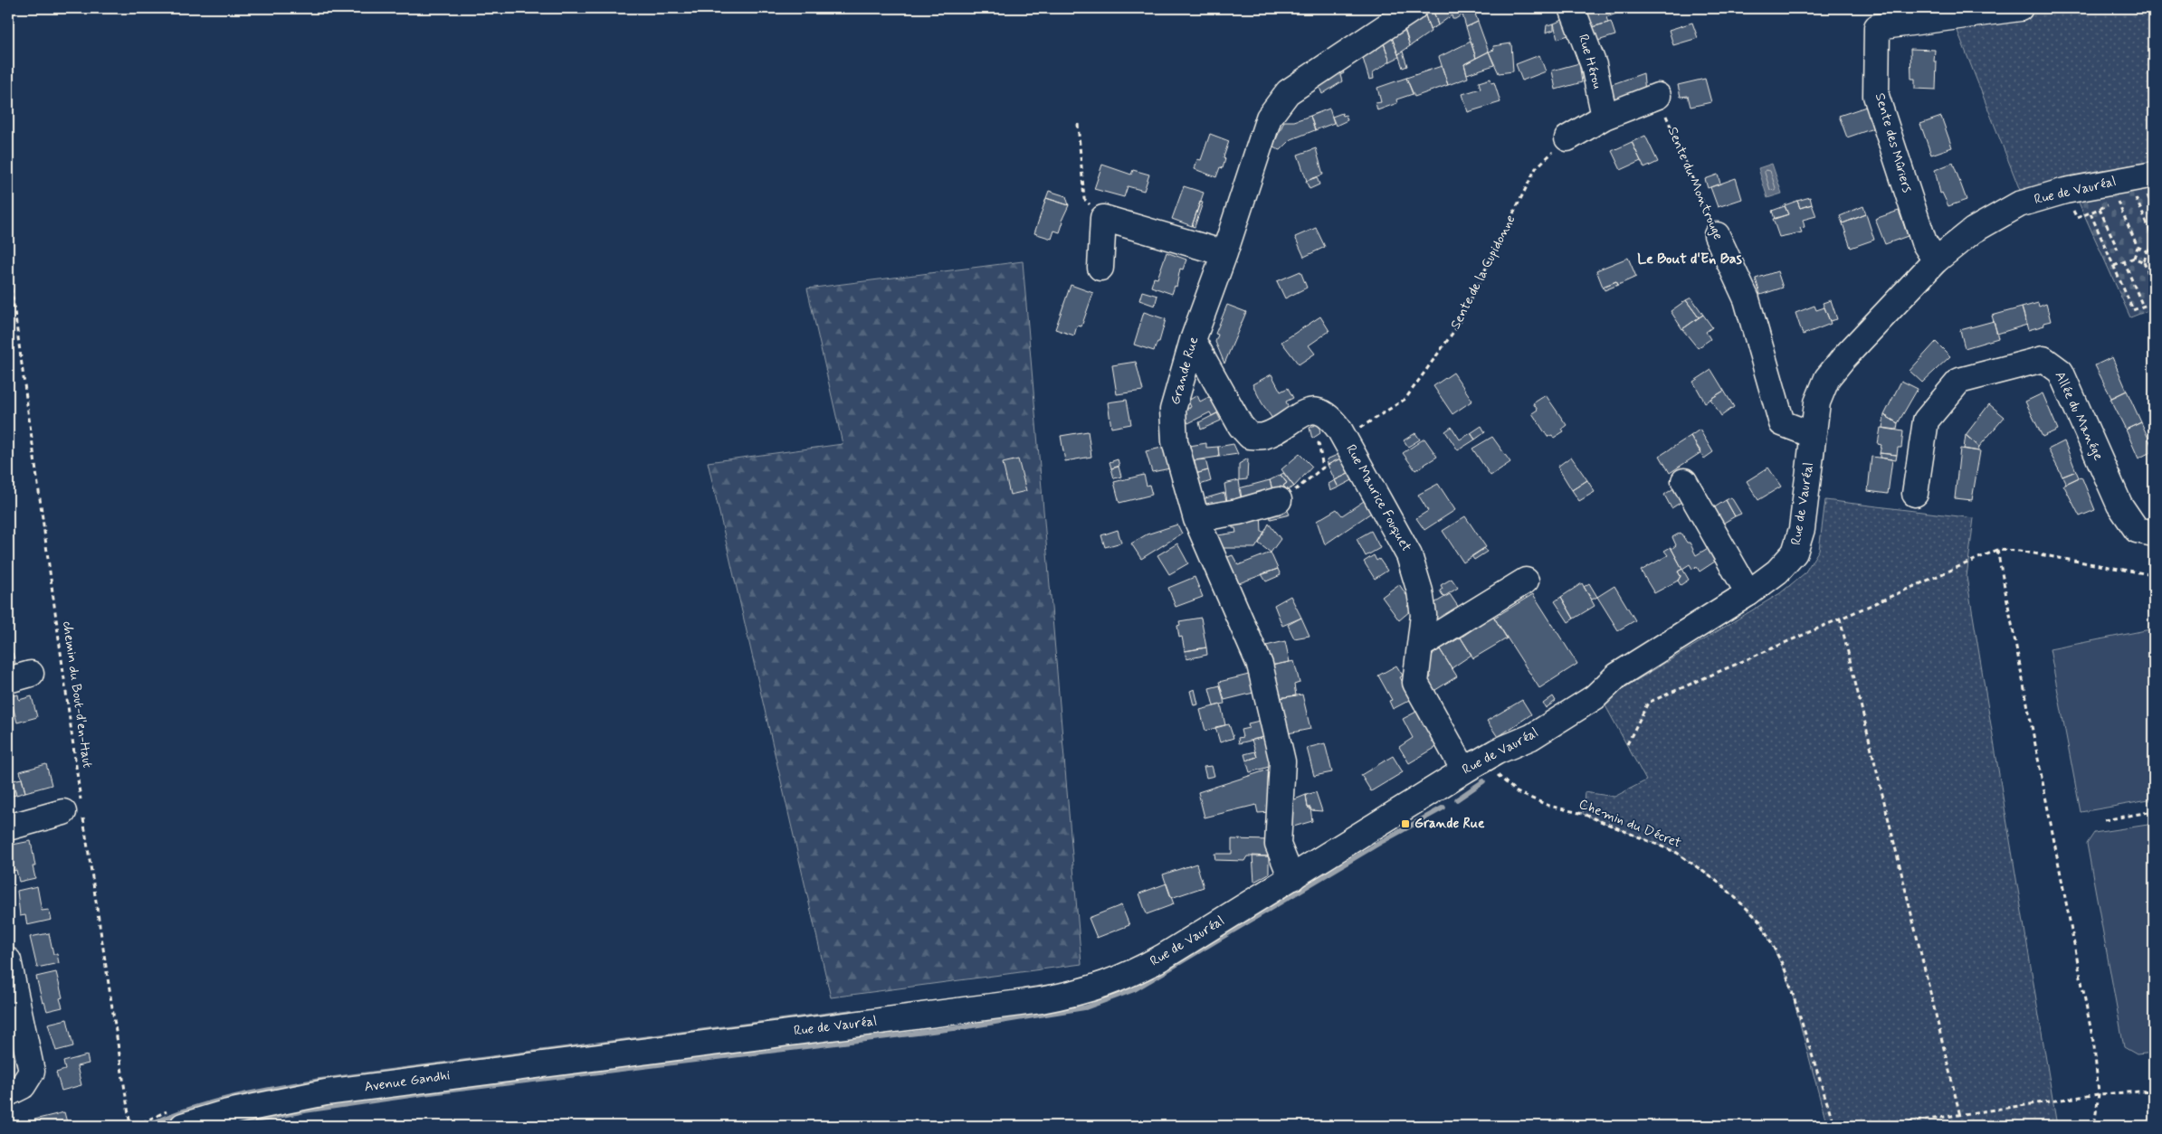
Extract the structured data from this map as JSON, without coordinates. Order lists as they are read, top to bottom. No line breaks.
{"streets":{"street":["Rue Hérou","Sente des Mûriers","Sente du Montrouge","Rue de Vauréal","Grande Rue","Allée du Manége","Rue Maurice Fouquet","Avenue Gandhi"],"path":["Sente de la Cupidonne","chemin du Bout-d'en-Haut","Chemin du Décret"]},"crossings":[["Sente des Mûriers","Rue de Vauréal"],["Sente du Montrouge","Rue de Vauréal"],["Rue de Vauréal","Grande Rue"],["Rue de Vauréal","Rue Maurice Fouquet"],["Rue de Vauréal","Chemin du Décret"],["Rue de Vauréal","Avenue Gandhi"],["Sente de la Cupidonne","Rue Maurice Fouquet"],["Grande Rue","Rue Maurice Fouquet"],["Rue Maurice Fouquet","Chemin du Décret"]],"districts":["Le Bout d'En Bas"],"places":{"transit":["Grande Rue"]}}
